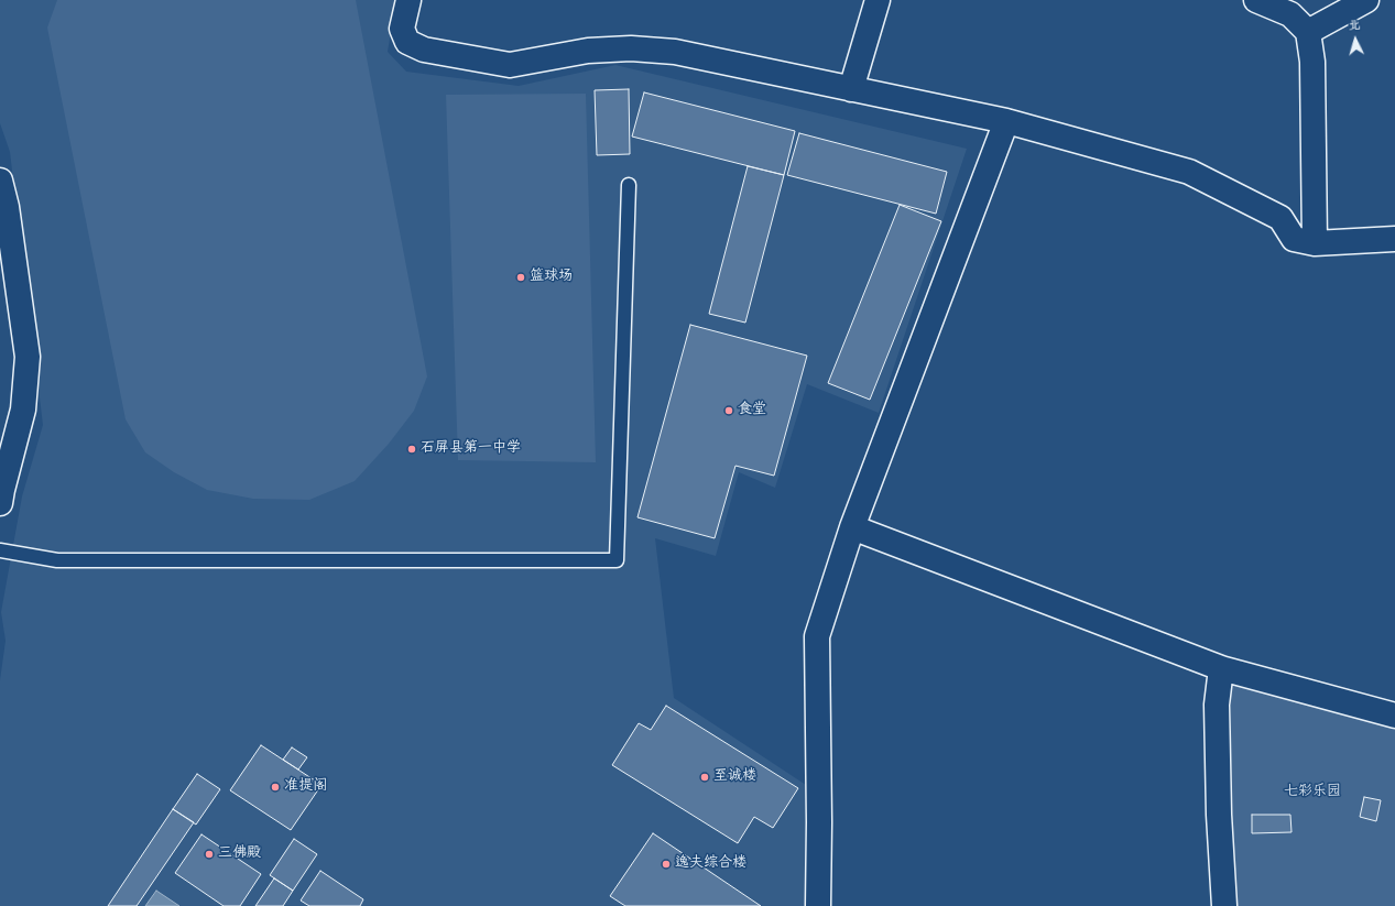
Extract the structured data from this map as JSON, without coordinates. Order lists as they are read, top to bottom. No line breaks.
{"parks":["七彩乐园"],"places":["篮球场","食堂","石屏县第一中学","至诚楼","准提阁","三佛殿","逸夫综合楼"],"north":"top"}
